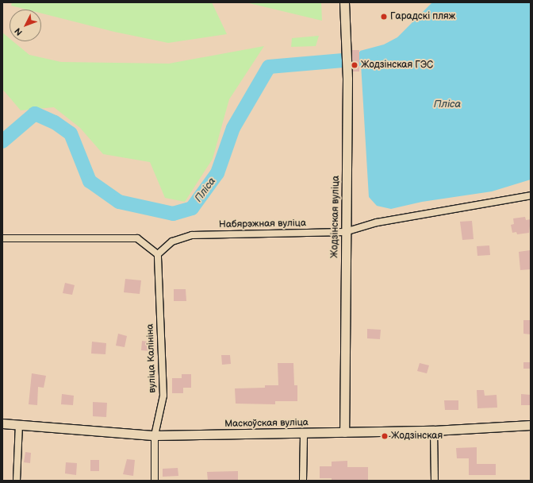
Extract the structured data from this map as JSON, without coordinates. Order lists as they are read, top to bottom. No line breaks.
{"streets":{"main road":["Жодзінская вуліца","Маскоўская вуліца"],"street":["Набярэжная вуліца","вуліца Калініна"]},"crossings":[["Жодзінская вуліца","Набярэжная вуліца"],["Жодзінская вуліца","Маскоўская вуліца"],["Набярэжная вуліца","вуліца Калініна"],["вуліца Калініна","Маскоўская вуліца"]],"water":["Пліса"],"places":["Гарадскі пляж","Жодзінская ГЭС","Жодзінская"],"north":"bottom left"}
